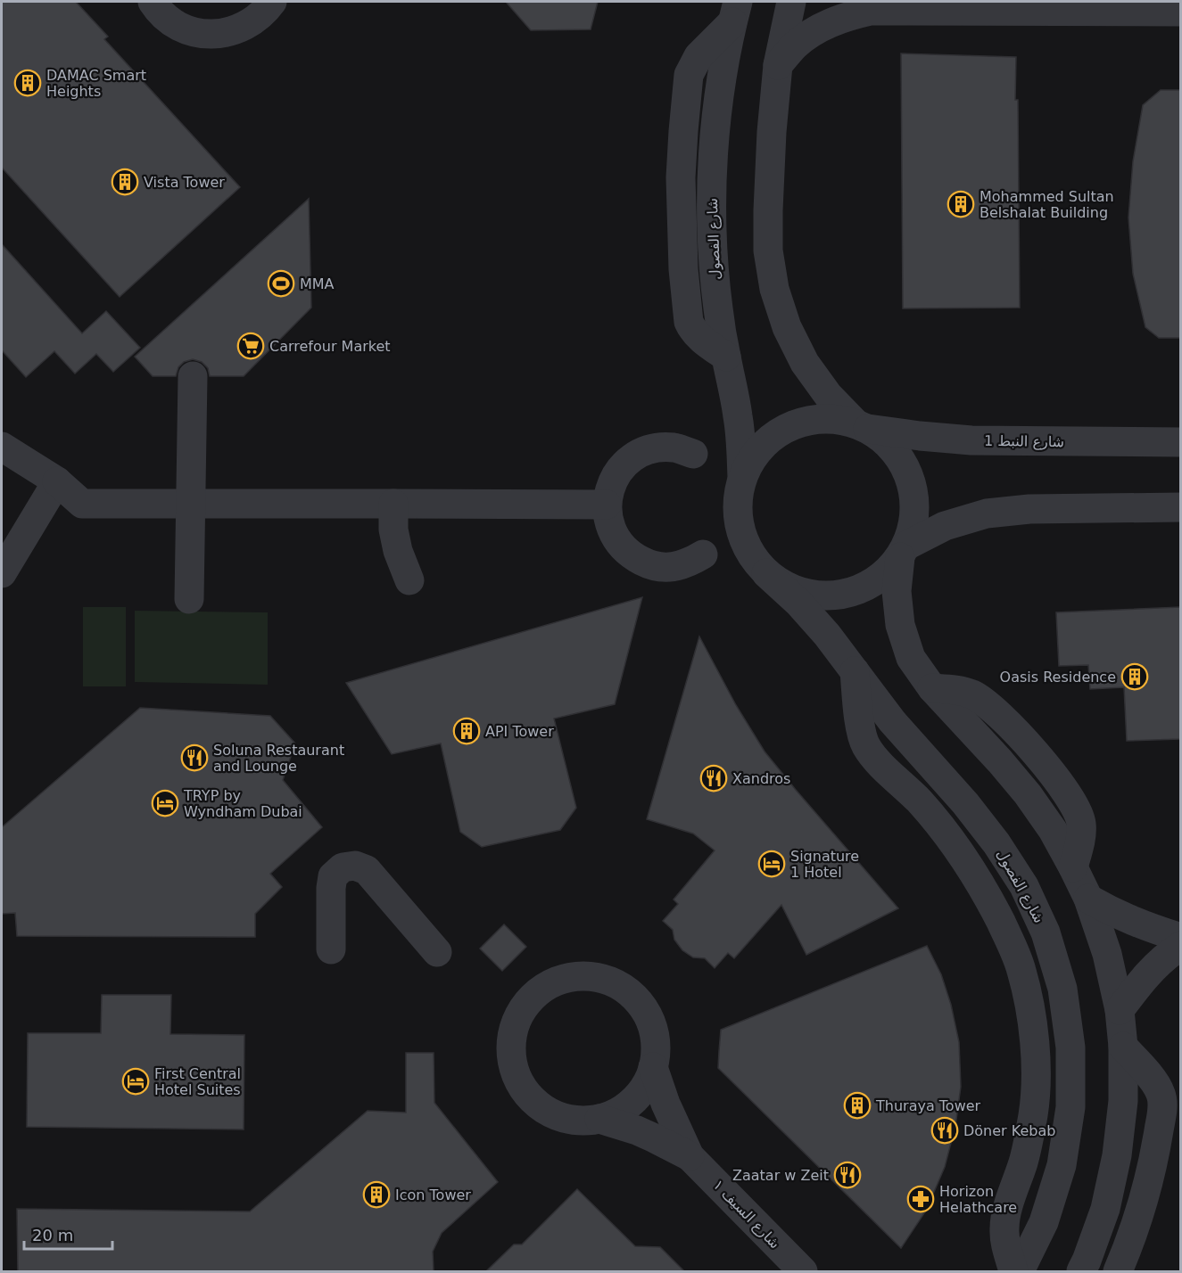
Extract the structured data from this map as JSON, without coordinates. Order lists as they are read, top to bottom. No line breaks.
{"streets":{"street":["شارع الفصول","شارع النبط 1","شارع السيف ١"]},"crossings":[["شارع الفصول","شارع النبط 1"]],"places":{"building":["DAMAC Smart Heights","Vista Tower","Mohammed Sultan Belshalat Building","Oasis Residence","API Tower","Thuraya Tower","Icon Tower"],"sports":["MMA"],"supermarket":["Carrefour Market"],"restaurant":["Soluna Restaurant and Lounge","Xandros","Döner Kebab","Zaatar w Zeit"],"hotel":["TRYP by Wyndham Dubai","Signature 1 Hotel","First Central Hotel Suites"],"pharmacy":["Horizon Helathcare"]},"scale_bar":"20 m"}
